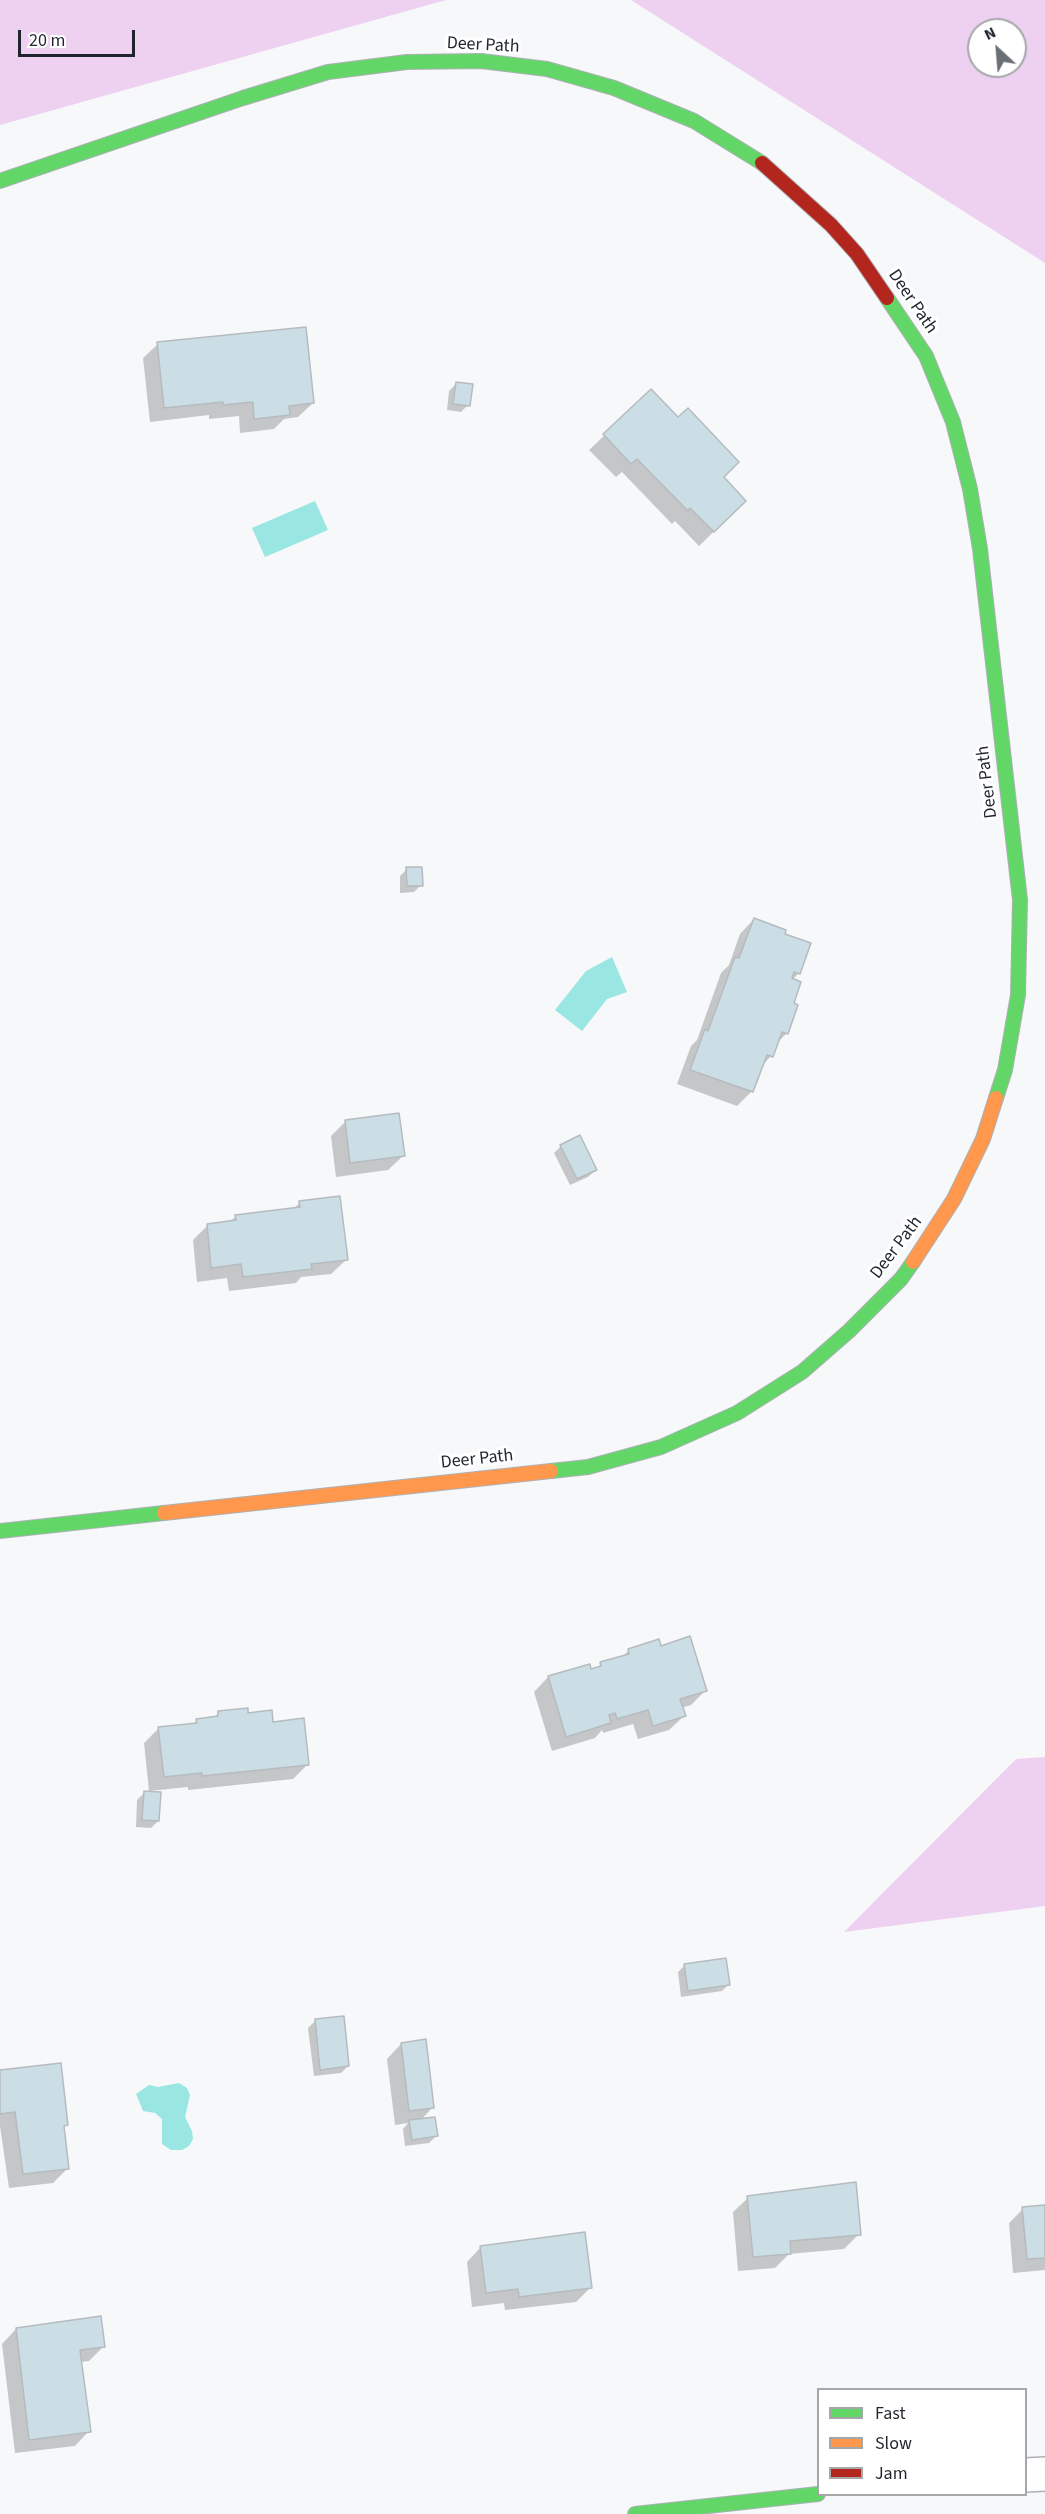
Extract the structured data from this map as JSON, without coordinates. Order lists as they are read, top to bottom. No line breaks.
{"streets":{"street":["Deer Path"]},"legend":["Fast","Slow","Jam"],"scale_bar":"20 m","north":"top left"}
